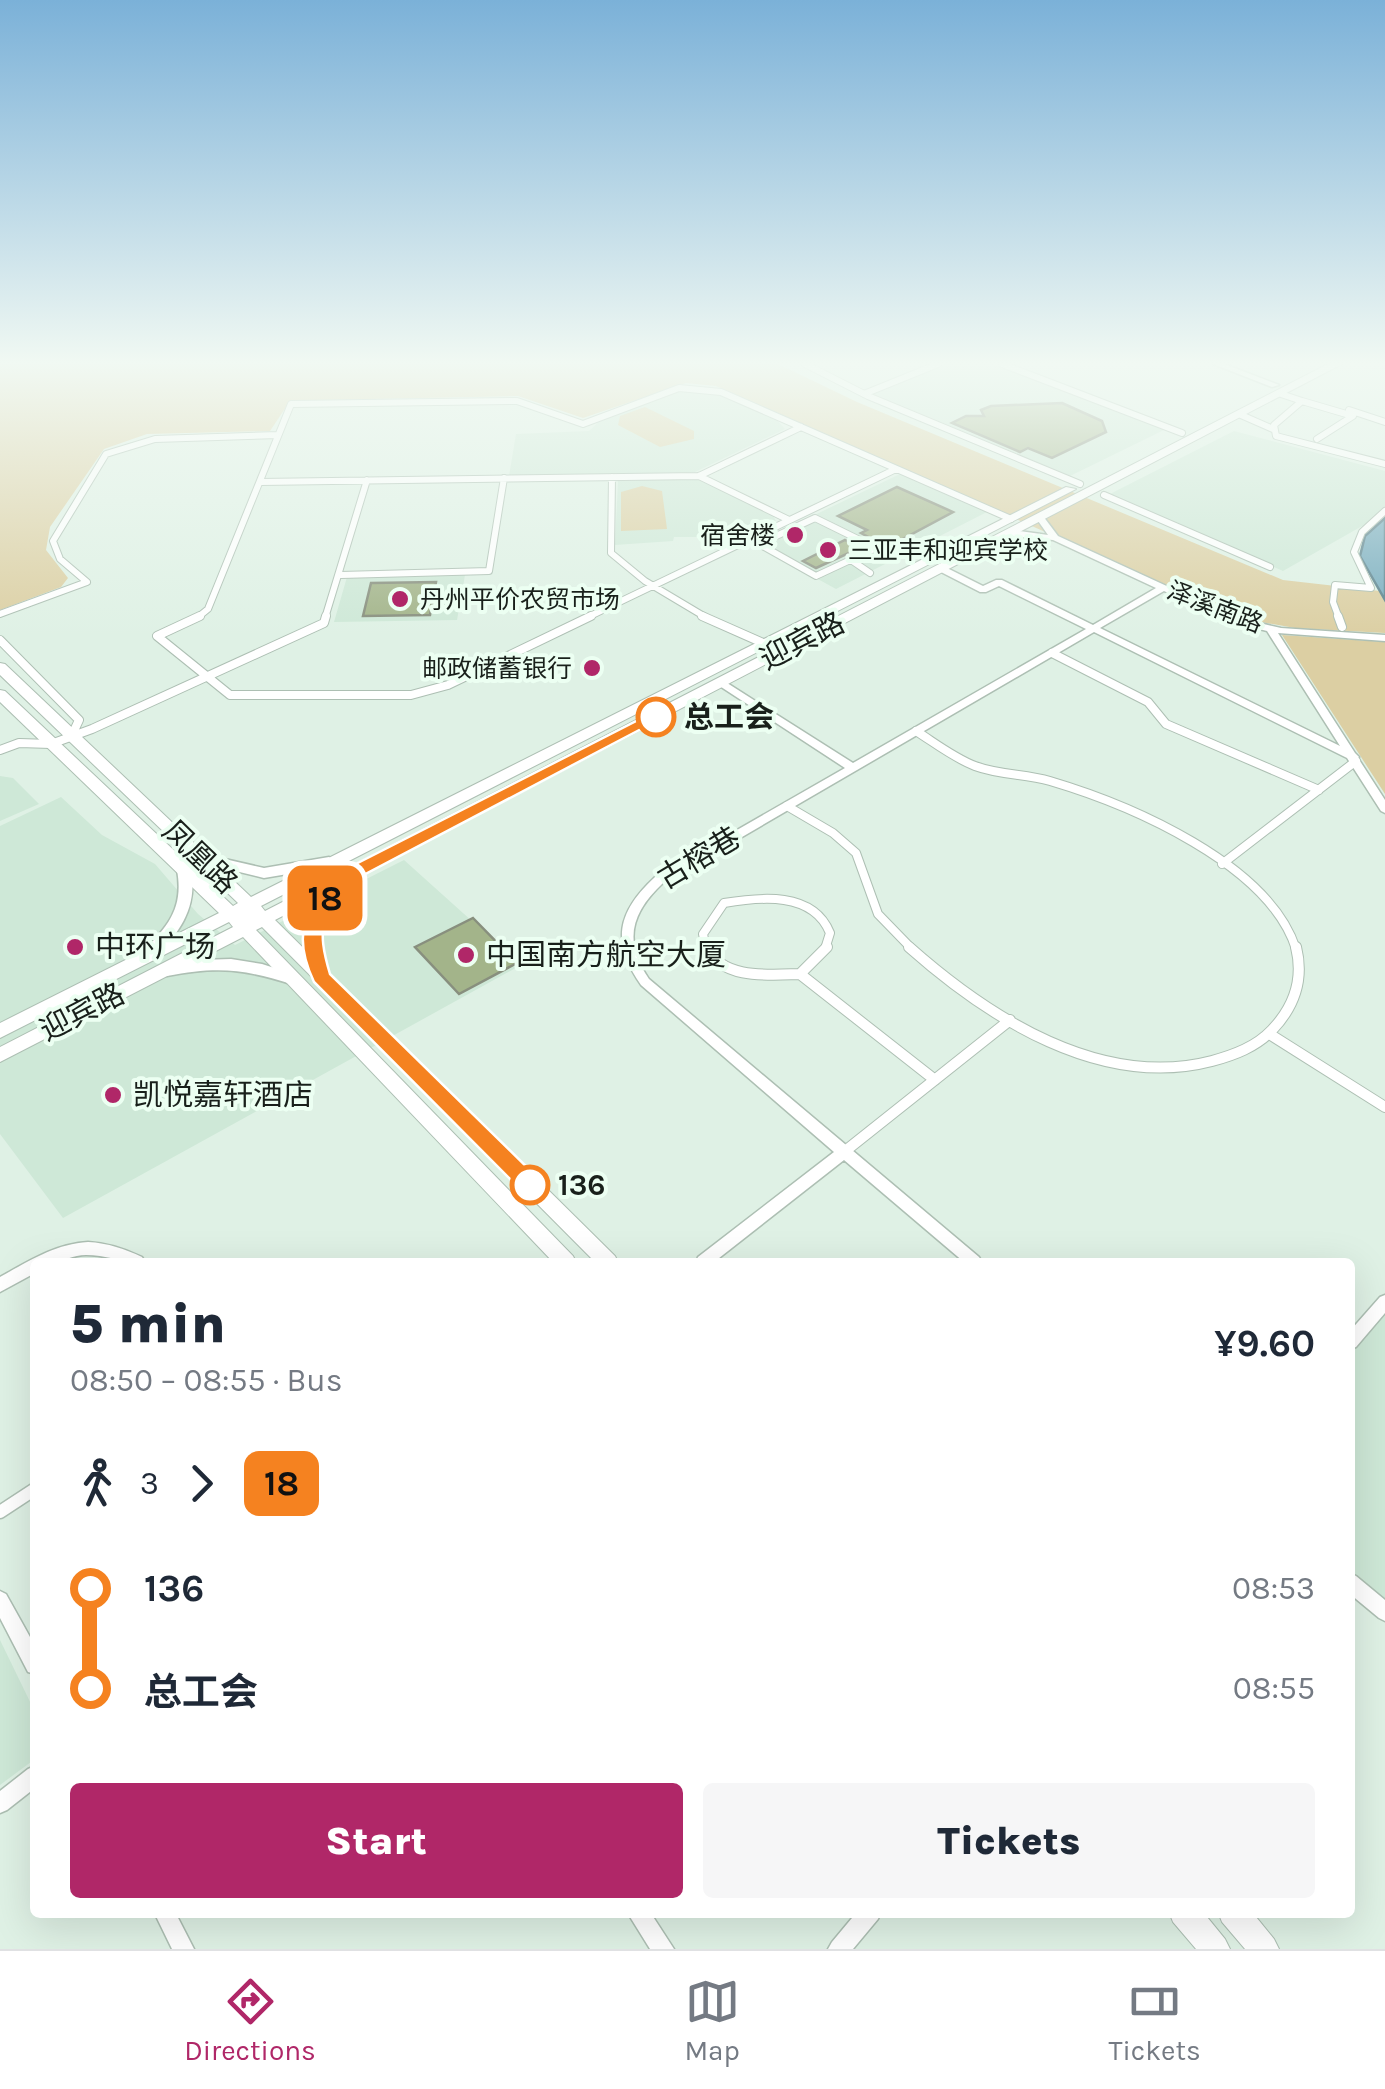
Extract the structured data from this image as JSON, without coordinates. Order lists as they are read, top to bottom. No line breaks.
{"streets":{"highway":["迎宾路","凤凰路"],"street":["泽溪南路","古榕巷"]},"crossings":[["泽溪南路","迎宾路"],["泽溪南路","古榕巷"],["迎宾路","凤凰路"]],"places":["宿舍楼","三亚丰和迎宾学校","丹州平价农贸市场","邮政储蓄银行","总工会","中环广场","中国南方航空大厦","凯悦嘉轩酒店","136"],"lines":["bus line 18"],"page":{"on_map":"18","heading":["5 min","08:50 – 08:55 · Bus","¥9.60"],"legs":["3","18"],"list":[{"name":"136","value":"08:53"},{"name":"总工会","value":"08:55"}],"buttons":["Start","Tickets"],"tabs":["Directions","Map","Tickets"]}}
